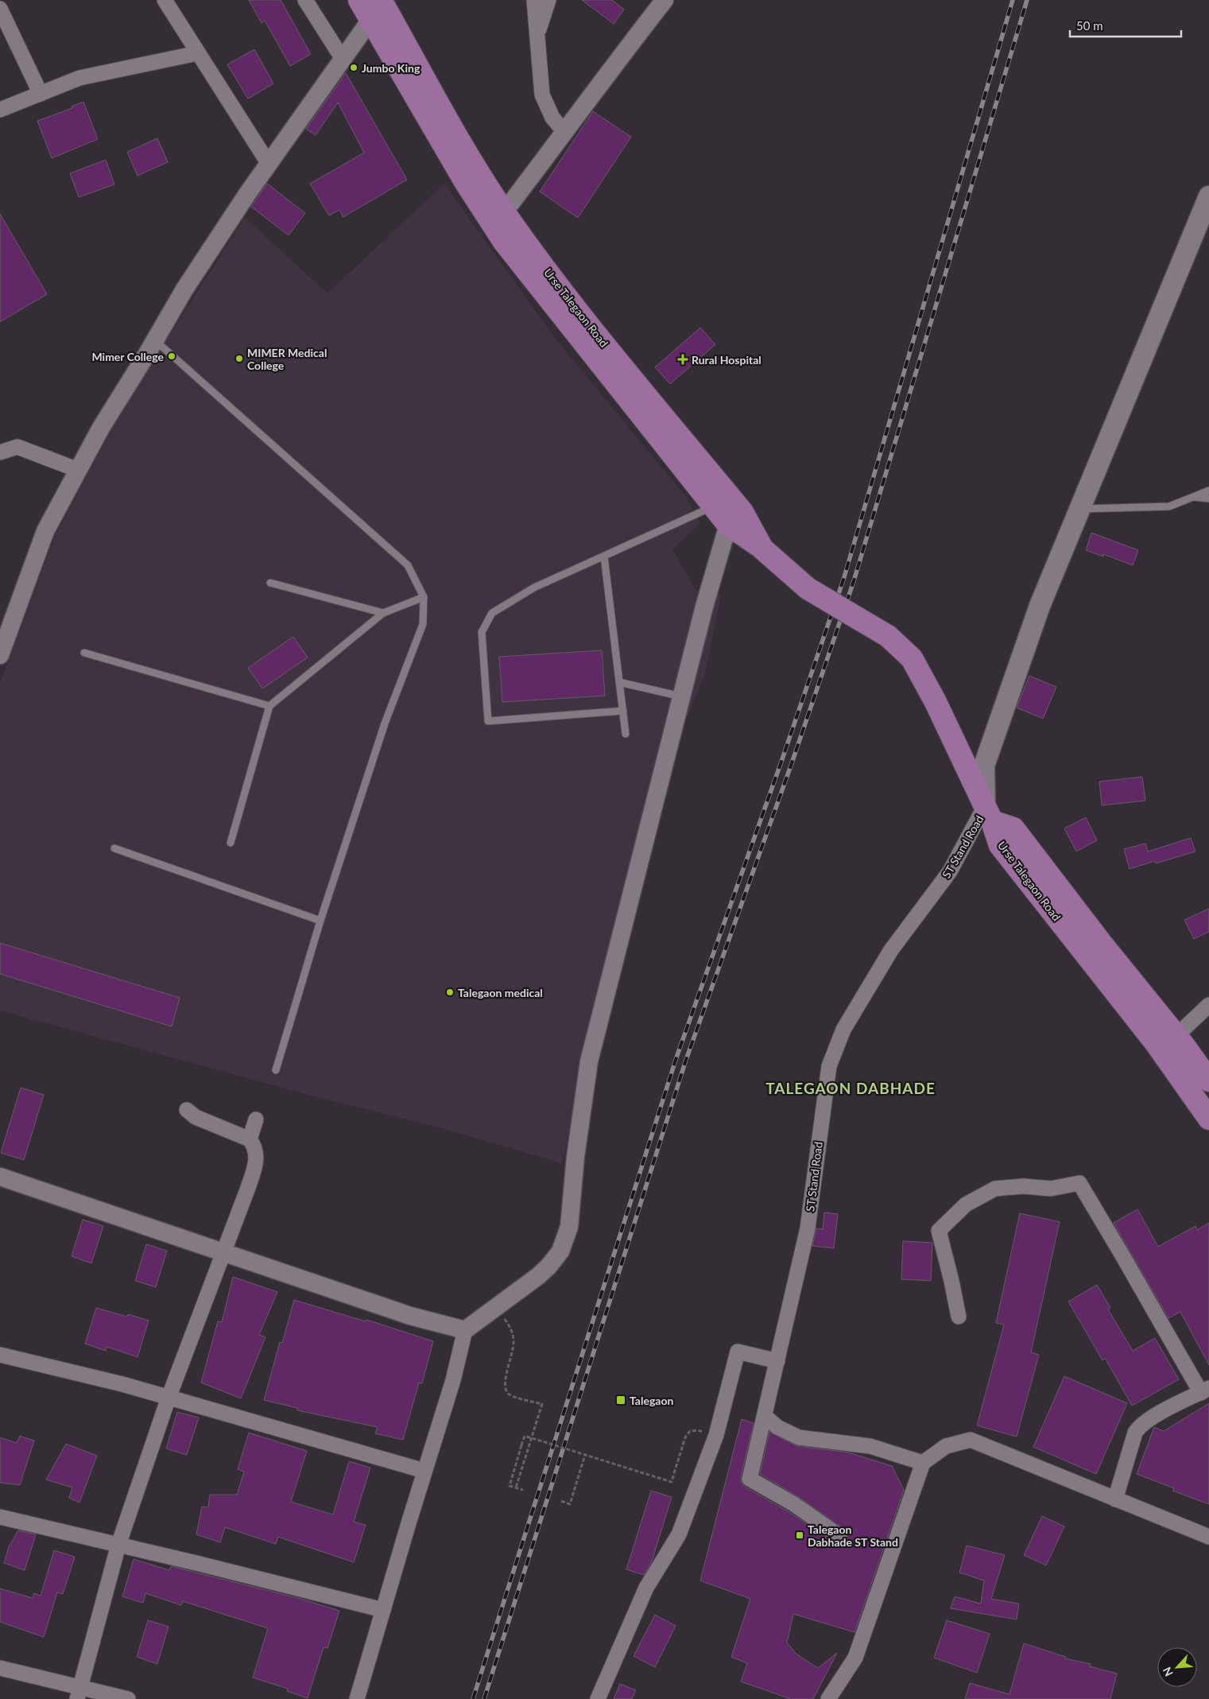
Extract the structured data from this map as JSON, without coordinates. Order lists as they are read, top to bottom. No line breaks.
{"streets":{"highway":["Urse Talegaon Road"],"street":["ST Stand Road"]},"crossings":[["Urse Talegaon Road","ST Stand Road"]],"districts":["TALEGAON DABHADE"],"places":{"other":["Jumbo King","Mimer College","MIMER Medical College","Talegaon medical"],"health":["Rural Hospital"],"transit":["Talegaon","Talegaon Dabhade ST Stand"]},"scale_bar":"50 m","north":"bottom left"}
